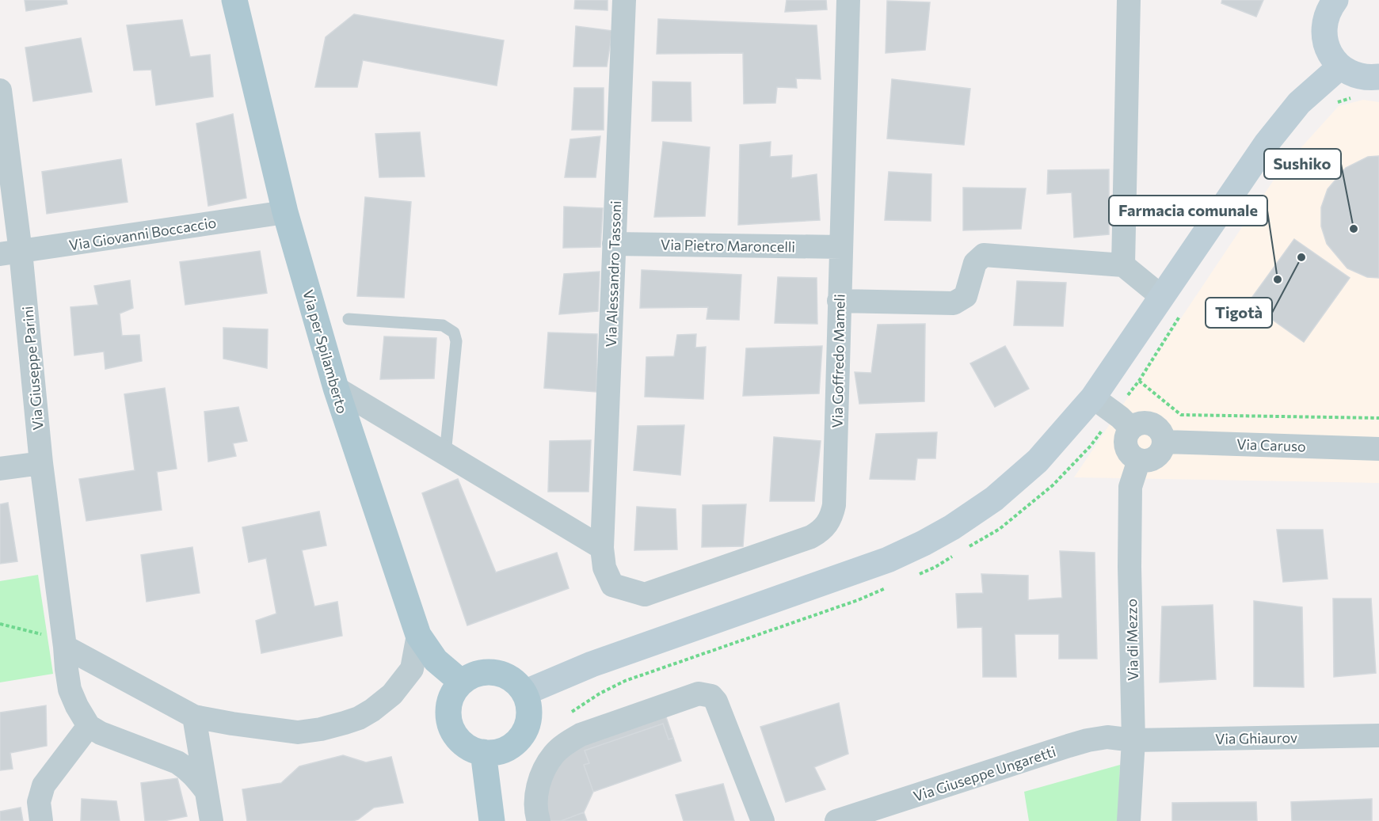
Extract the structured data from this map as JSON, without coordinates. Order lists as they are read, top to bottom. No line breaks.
{"streets":{"main road":["Via per Spilamberto"],"street":["Via Giovanni Boccaccio","Via Pietro Maroncelli","Via Alessandro Tassoni","Via Goffredo Mameli","Via Giuseppe Parini","Via Caruso","Via di Mezzo","Via Ghiaurov","Via Giuseppe Ungaretti"]},"crossings":[["Via Giovanni Boccaccio","Via per Spilamberto"],["Via Giovanni Boccaccio","Via Giuseppe Parini"],["Via Pietro Maroncelli","Via Alessandro Tassoni"],["Via Pietro Maroncelli","Via Goffredo Mameli"],["Via Alessandro Tassoni","Via Goffredo Mameli"],["Via Caruso","Via di Mezzo"],["Via di Mezzo","Via Ghiaurov"],["Via di Mezzo","Via Giuseppe Ungaretti"],["Via Ghiaurov","Via Giuseppe Ungaretti"]],"places":["Sushiko","Tigotà","Farmacia comunale"]}
